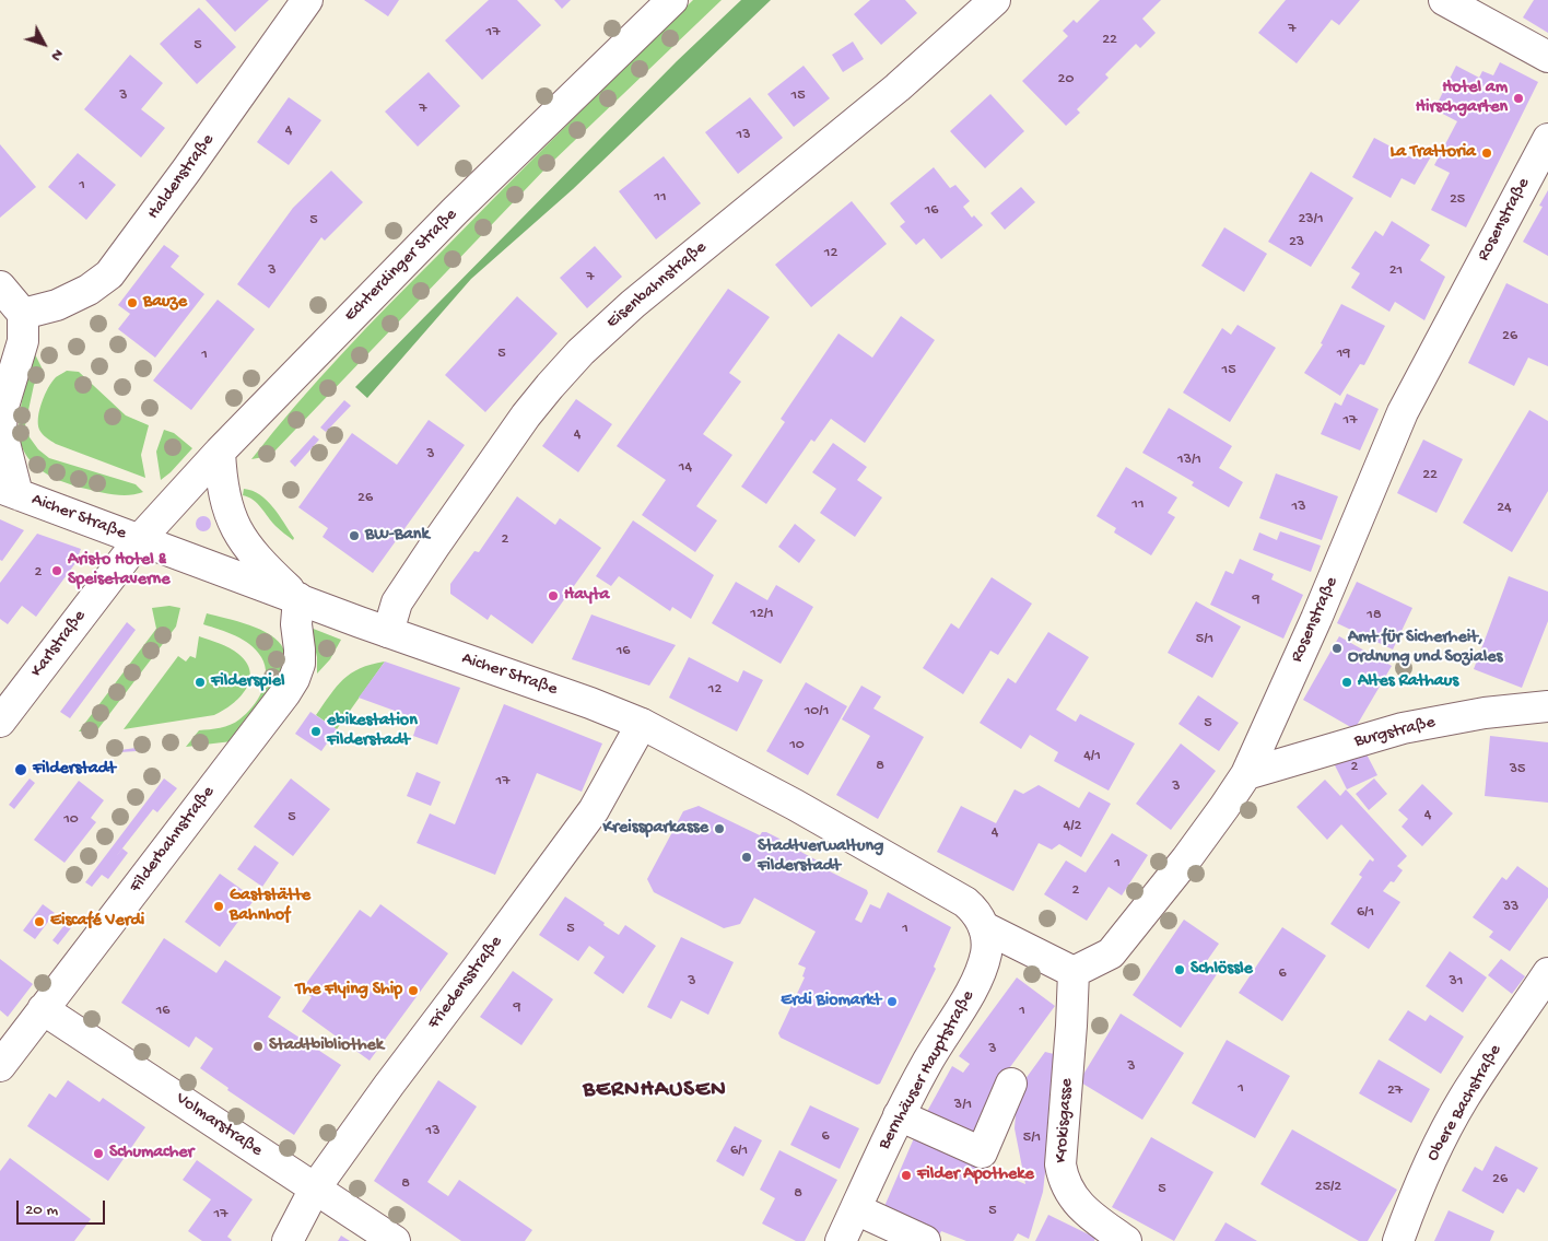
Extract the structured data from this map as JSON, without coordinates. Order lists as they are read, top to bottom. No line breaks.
{"streets":{"street":["Haldenstraße","Rosenstraße","Echterdinger Straße","Eisenbahnstraße","Aicher Straße","Karlstraße","Burgstraße","Filderbahnstraße","Friedensstraße","Bernhäuser Hauptstraße","Obere Bachstraße","Krokisgasse","Volmarstraße"]},"crossings":[["Rosenstraße","Burgstraße"],["Rosenstraße","Krokisgasse"],["Echterdinger Straße","Aicher Straße"],["Echterdinger Straße","Karlstraße"],["Eisenbahnstraße","Aicher Straße"],["Aicher Straße","Karlstraße"],["Aicher Straße","Filderbahnstraße"],["Aicher Straße","Friedensstraße"],["Aicher Straße","Bernhäuser Hauptstraße"],["Filderbahnstraße","Volmarstraße"],["Friedensstraße","Volmarstraße"]],"districts":["BERNHAUSEN"],"places":["Hotel am Hirschgarten","La Trattoria","Bauze","BW-Bank","Aristo Hotel & Speisetaverne","Hayta","Amt für Sicherheit, Ordnung und Soziales","Filderspiel","Altes Rathaus","ebikestation Filderstadt","Filderstadt","Kreissparkasse","Stadtverwaltung Filderstadt","Gaststätte Bahnhof","Eiscafé Verdi","Schlössle","The Flying Ship","Erdi Biomarkt","Stadtbibliothek","Schumacher","Filder Apotheke"],"house_numbers":["7","17","22","5","20","3","15","7","4","13","1","11","25","16","23/1","5","23","12","3","21","7","26","5","19","1","15","17","4","3","13/1","14","22","26","11","13","24","2","2","9","12/1","18","5/1","16","12","10/1","5","10","4/1","8","2","35","17","3","4","5","10","4/2","4","1","2","33","6/1","5","1","6","3","31","9","16","1","3","3","1","27","3/1","13","6","5/1","6/1","26","8","25/2","5","8","5","17"],"scale_bar":"20 m","north":"bottom right"}
